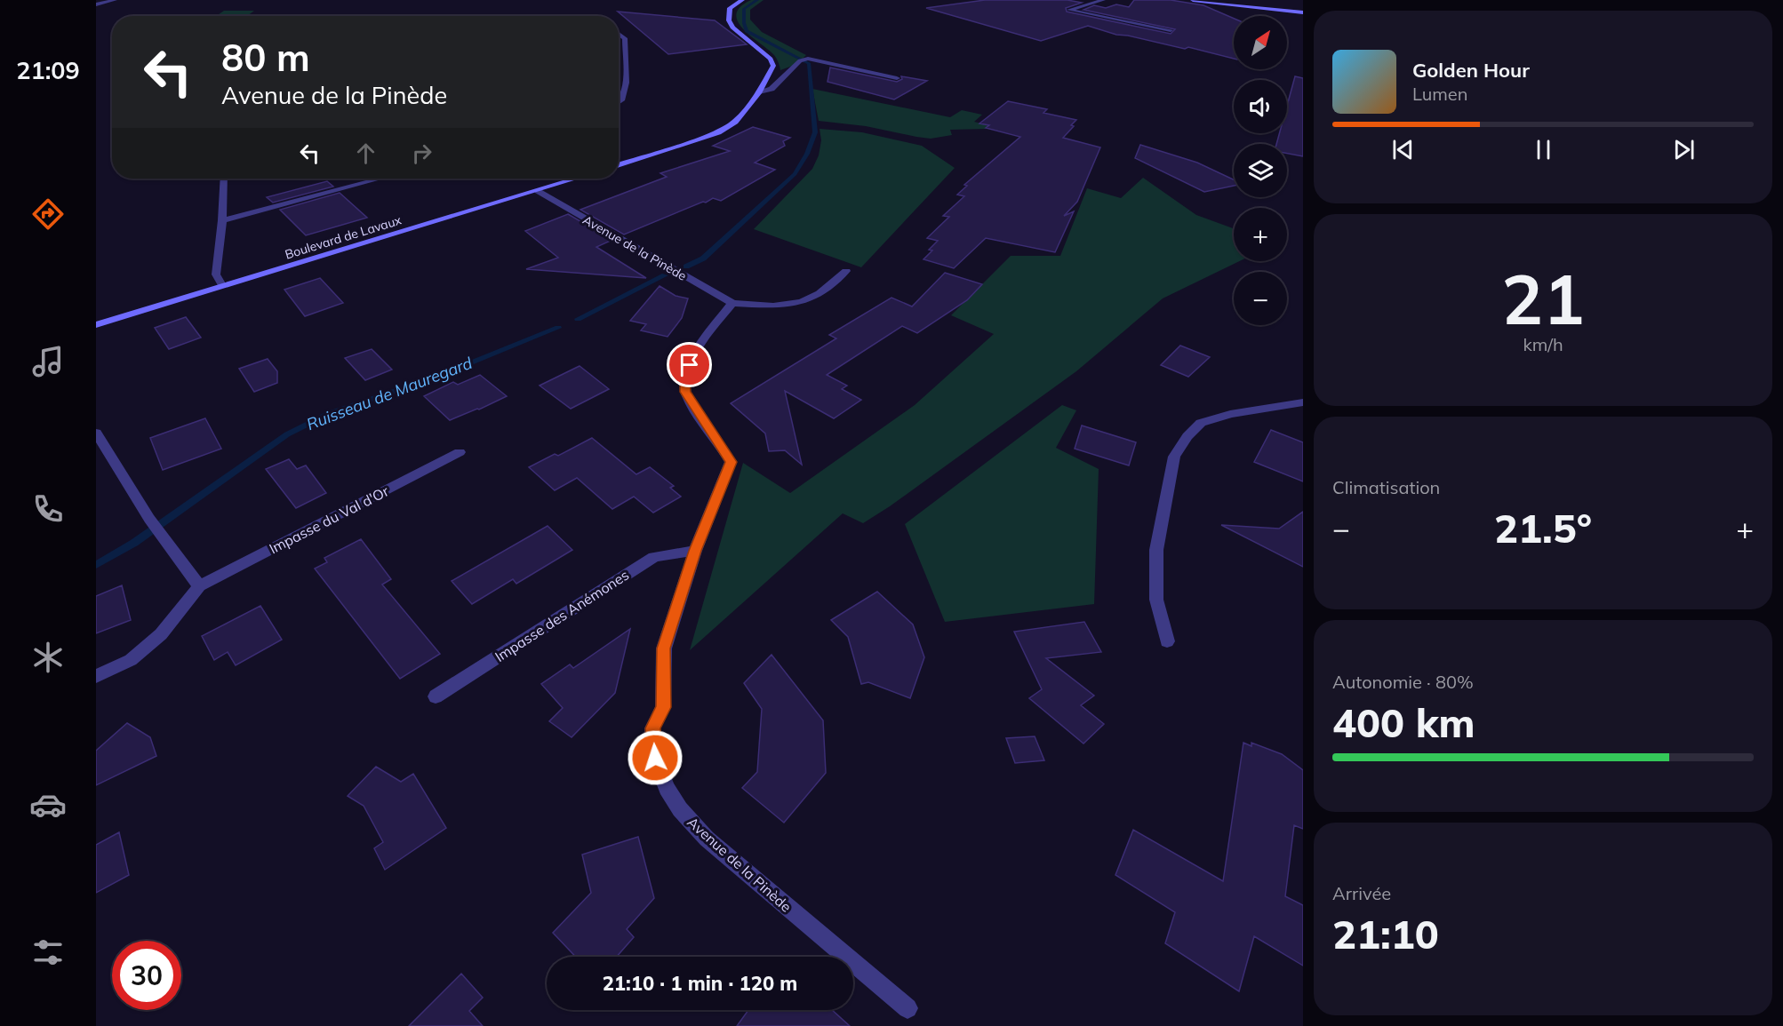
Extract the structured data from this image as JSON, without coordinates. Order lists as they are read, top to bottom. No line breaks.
{"streets":{"street":["Boulevard de Lavaux","Avenue de la Pinède","Impasse du Val d'Or","Impasse des Anémones"]},"crossings":[["Boulevard de Lavaux","Avenue de la Pinède"],["Avenue de la Pinède","Impasse des Anémones"]],"water":["Ruisseau de Mauregard"],"north":"top right","page":{"tabs":"21:09","map_buttons":["+","−"],"turn":["80 m","Avenue de la Pinède"],"song":["Golden Hour","Lumen"],"tile":[["21","km/h"],"Climatisation",["Autonomie · 80%","400 km"],["Arrivée","21:10"]],"heat":["−","21.5°","+"],"limit":"30","trip":"21:10 · 1 min · 120 m"}}
